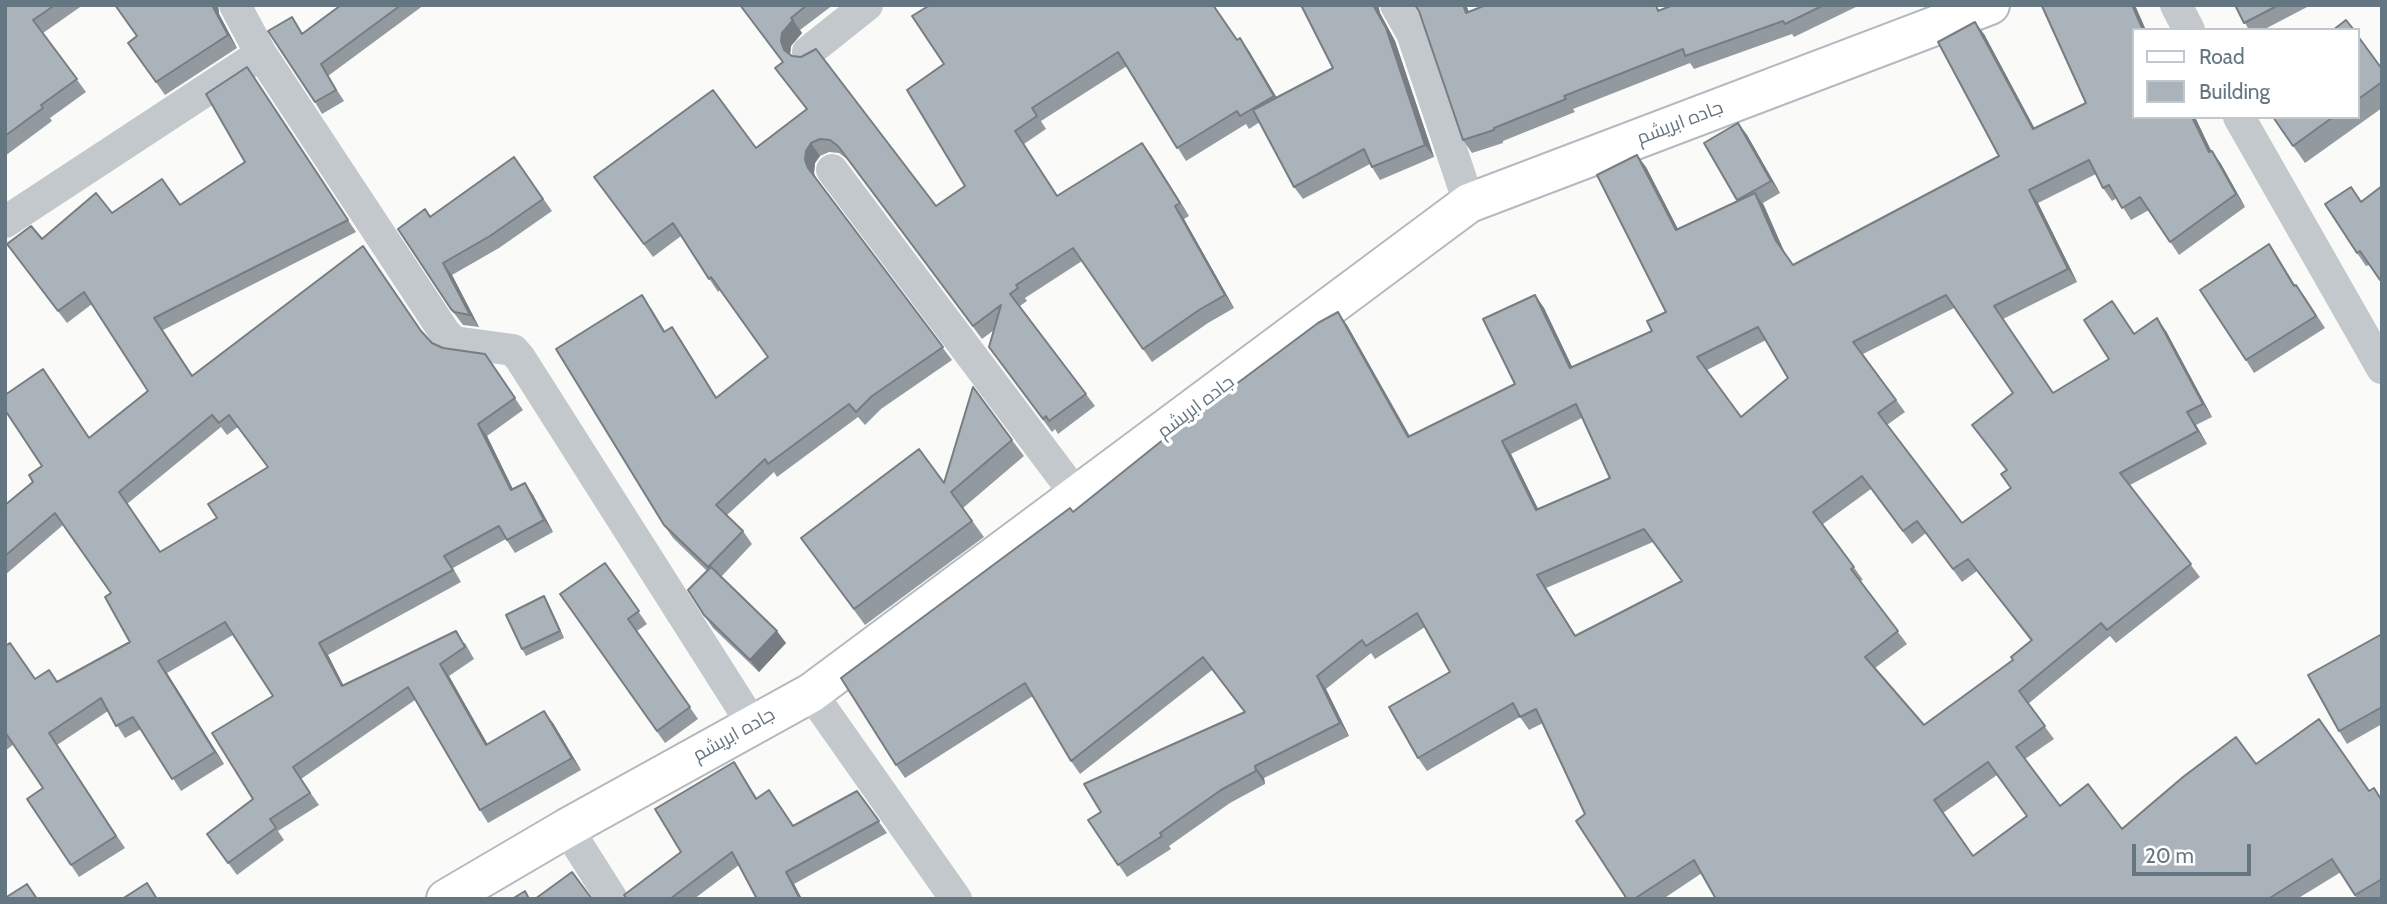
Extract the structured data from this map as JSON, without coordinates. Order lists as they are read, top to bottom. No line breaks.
{"streets":{"main road":["جاده ابریشم"]},"legend":["Road","Building"],"scale_bar":"20 m"}
